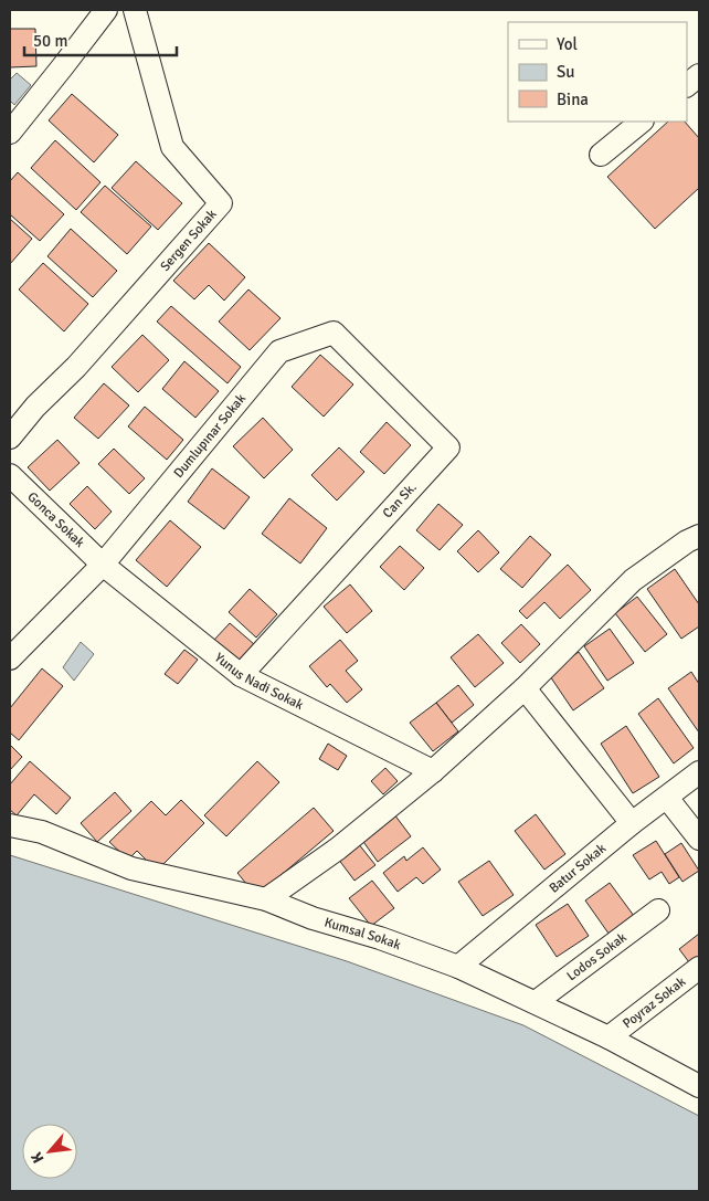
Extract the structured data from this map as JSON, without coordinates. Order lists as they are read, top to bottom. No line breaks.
{"streets":{"street":["Sergen Sokak","Dumlupınar Sokak","Can Sk.","Gonca Sokak","Yunus Nadi Sokak","Batur Sokak","Kumsal Sokak","Lodos Sokak","Poyraz Sokak"]},"crossings":[["Dumlupınar Sokak","Can Sk."],["Dumlupınar Sokak","Gonca Sokak"],["Dumlupınar Sokak","Yunus Nadi Sokak"],["Can Sk.","Yunus Nadi Sokak"],["Gonca Sokak","Yunus Nadi Sokak"],["Batur Sokak","Kumsal Sokak"],["Kumsal Sokak","Lodos Sokak"],["Kumsal Sokak","Poyraz Sokak"]],"legend":["Yol","Su","Bina"],"scale_bar":"50 m","north":"bottom left"}
